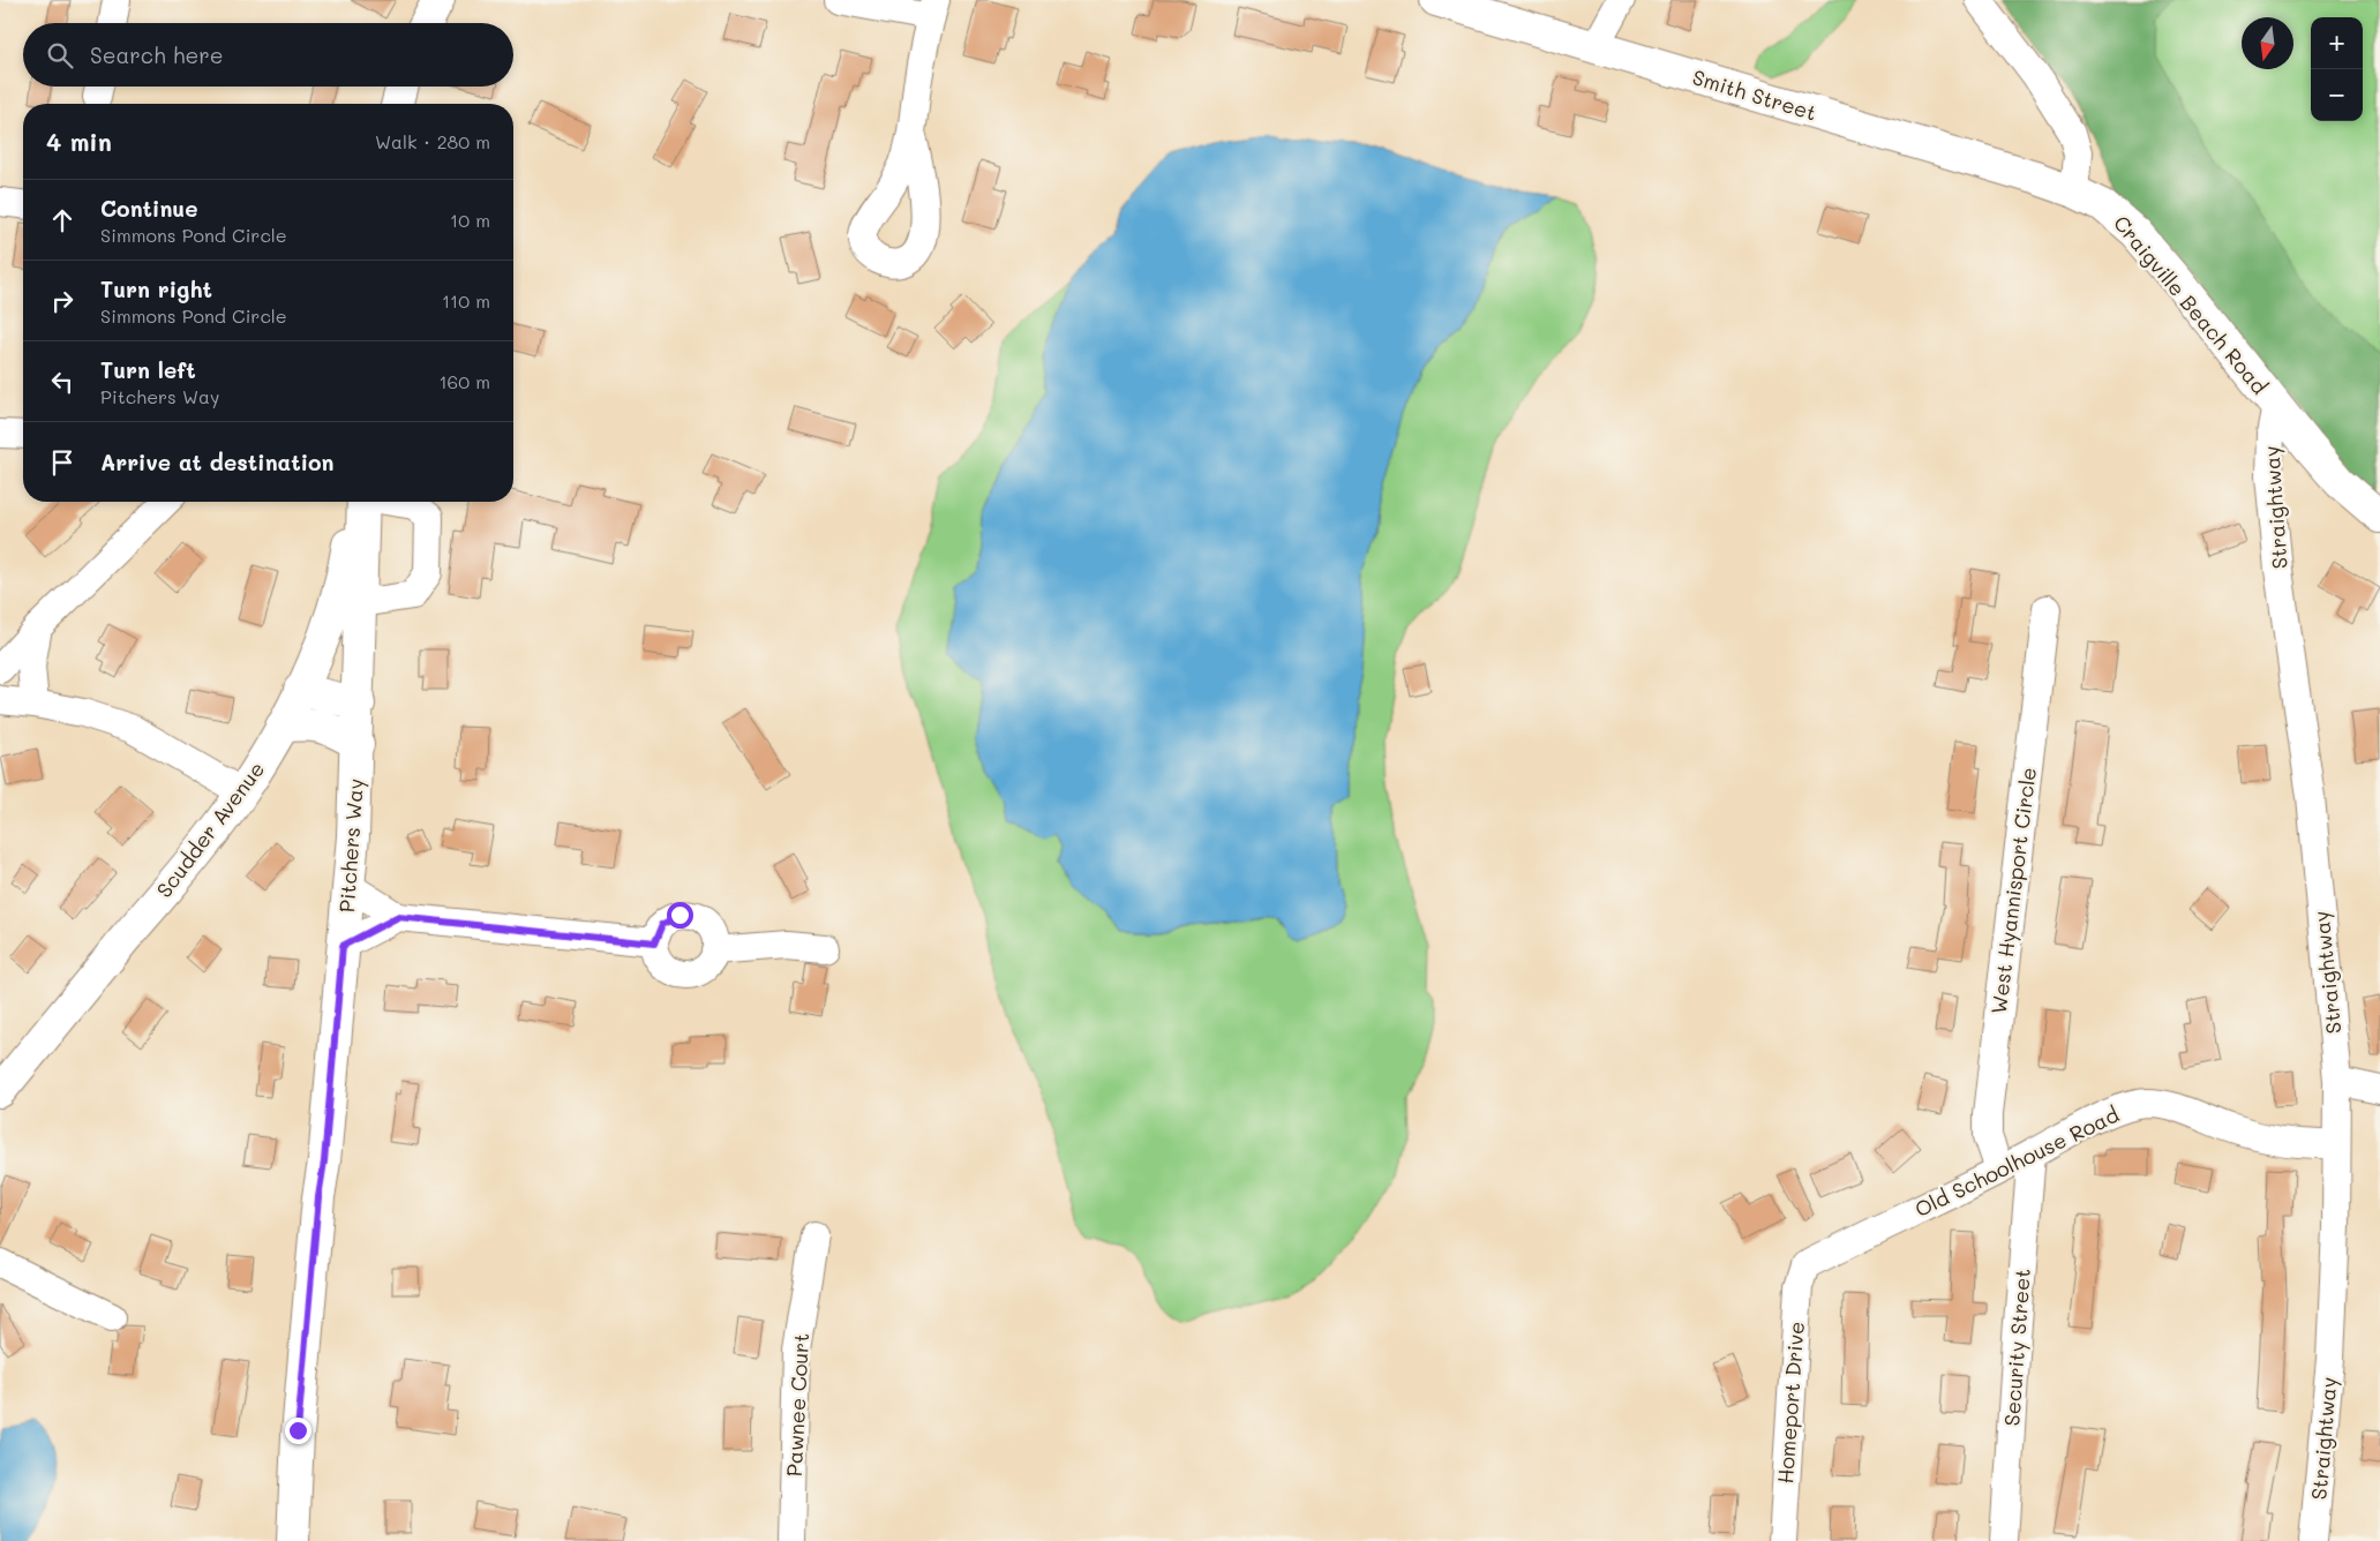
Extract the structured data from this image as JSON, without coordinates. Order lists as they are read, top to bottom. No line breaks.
{"streets":{"main road":["Smith Street","Craigville Beach Road","Scudder Avenue","Pitchers Way"],"street":["Straightway","West Hyannisport Circle","Old Schoolhouse Road","Security Street","Homeport Drive","Pawnee Court"]},"crossings":[["Smith Street","Craigville Beach Road"],["Craigville Beach Road","Straightway"],["Straightway","Old Schoolhouse Road"],["West Hyannisport Circle","Old Schoolhouse Road"],["Old Schoolhouse Road","Security Street"],["Old Schoolhouse Road","Homeport Drive"]],"north":"bottom","page":{"map_buttons":["+","−"],"search":"Search here","heading":["4 min","Walk · 280 m"],"list":[["Continue","Simmons Pond Circle","10 m"],["Turn right","Simmons Pond Circle","110 m"],["Turn left","Pitchers Way","160 m"],"Arrive at destination"]}}
